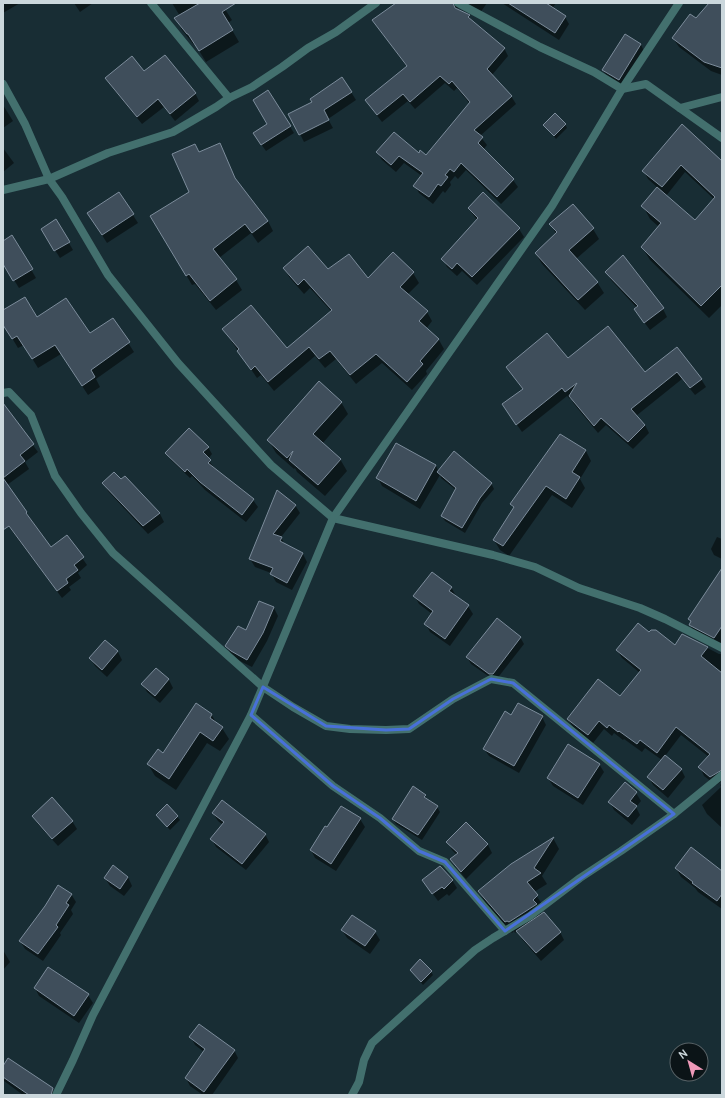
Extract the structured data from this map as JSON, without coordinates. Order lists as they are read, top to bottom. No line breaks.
{"north":"top left"}
